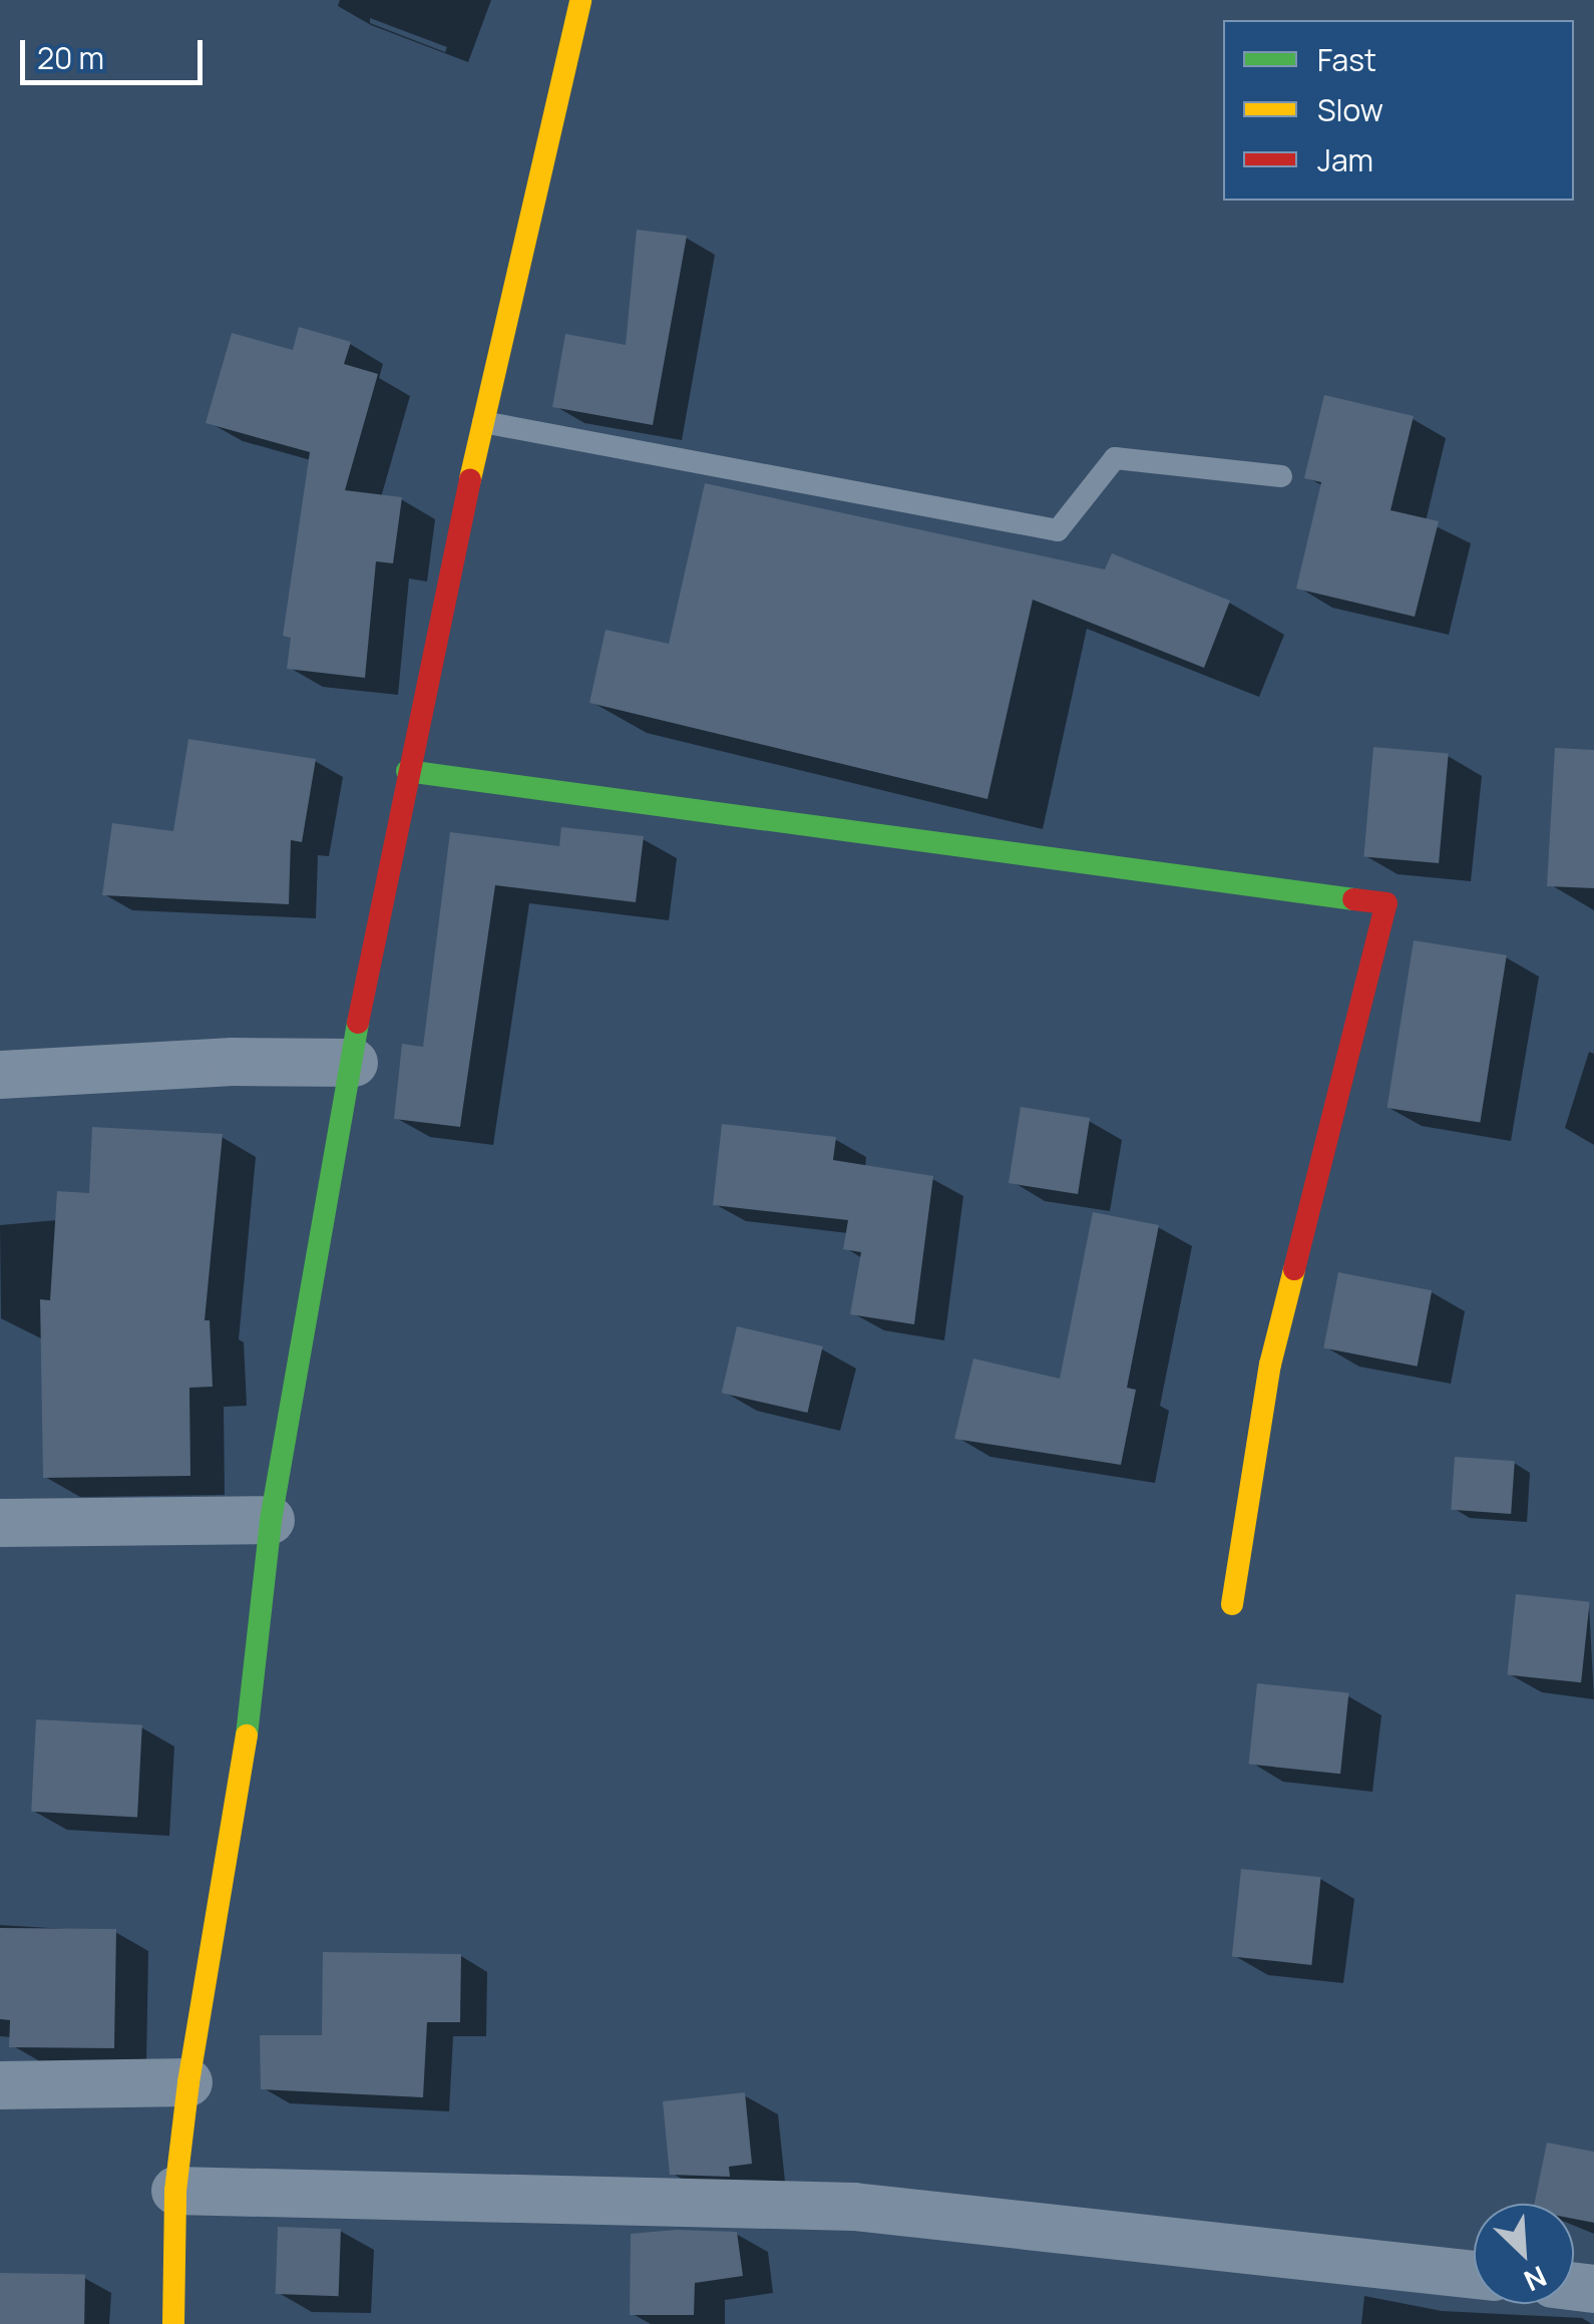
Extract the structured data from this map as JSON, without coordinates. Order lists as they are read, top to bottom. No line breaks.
{"legend":["Fast","Slow","Jam"],"scale_bar":"20 m","north":"bottom right"}
